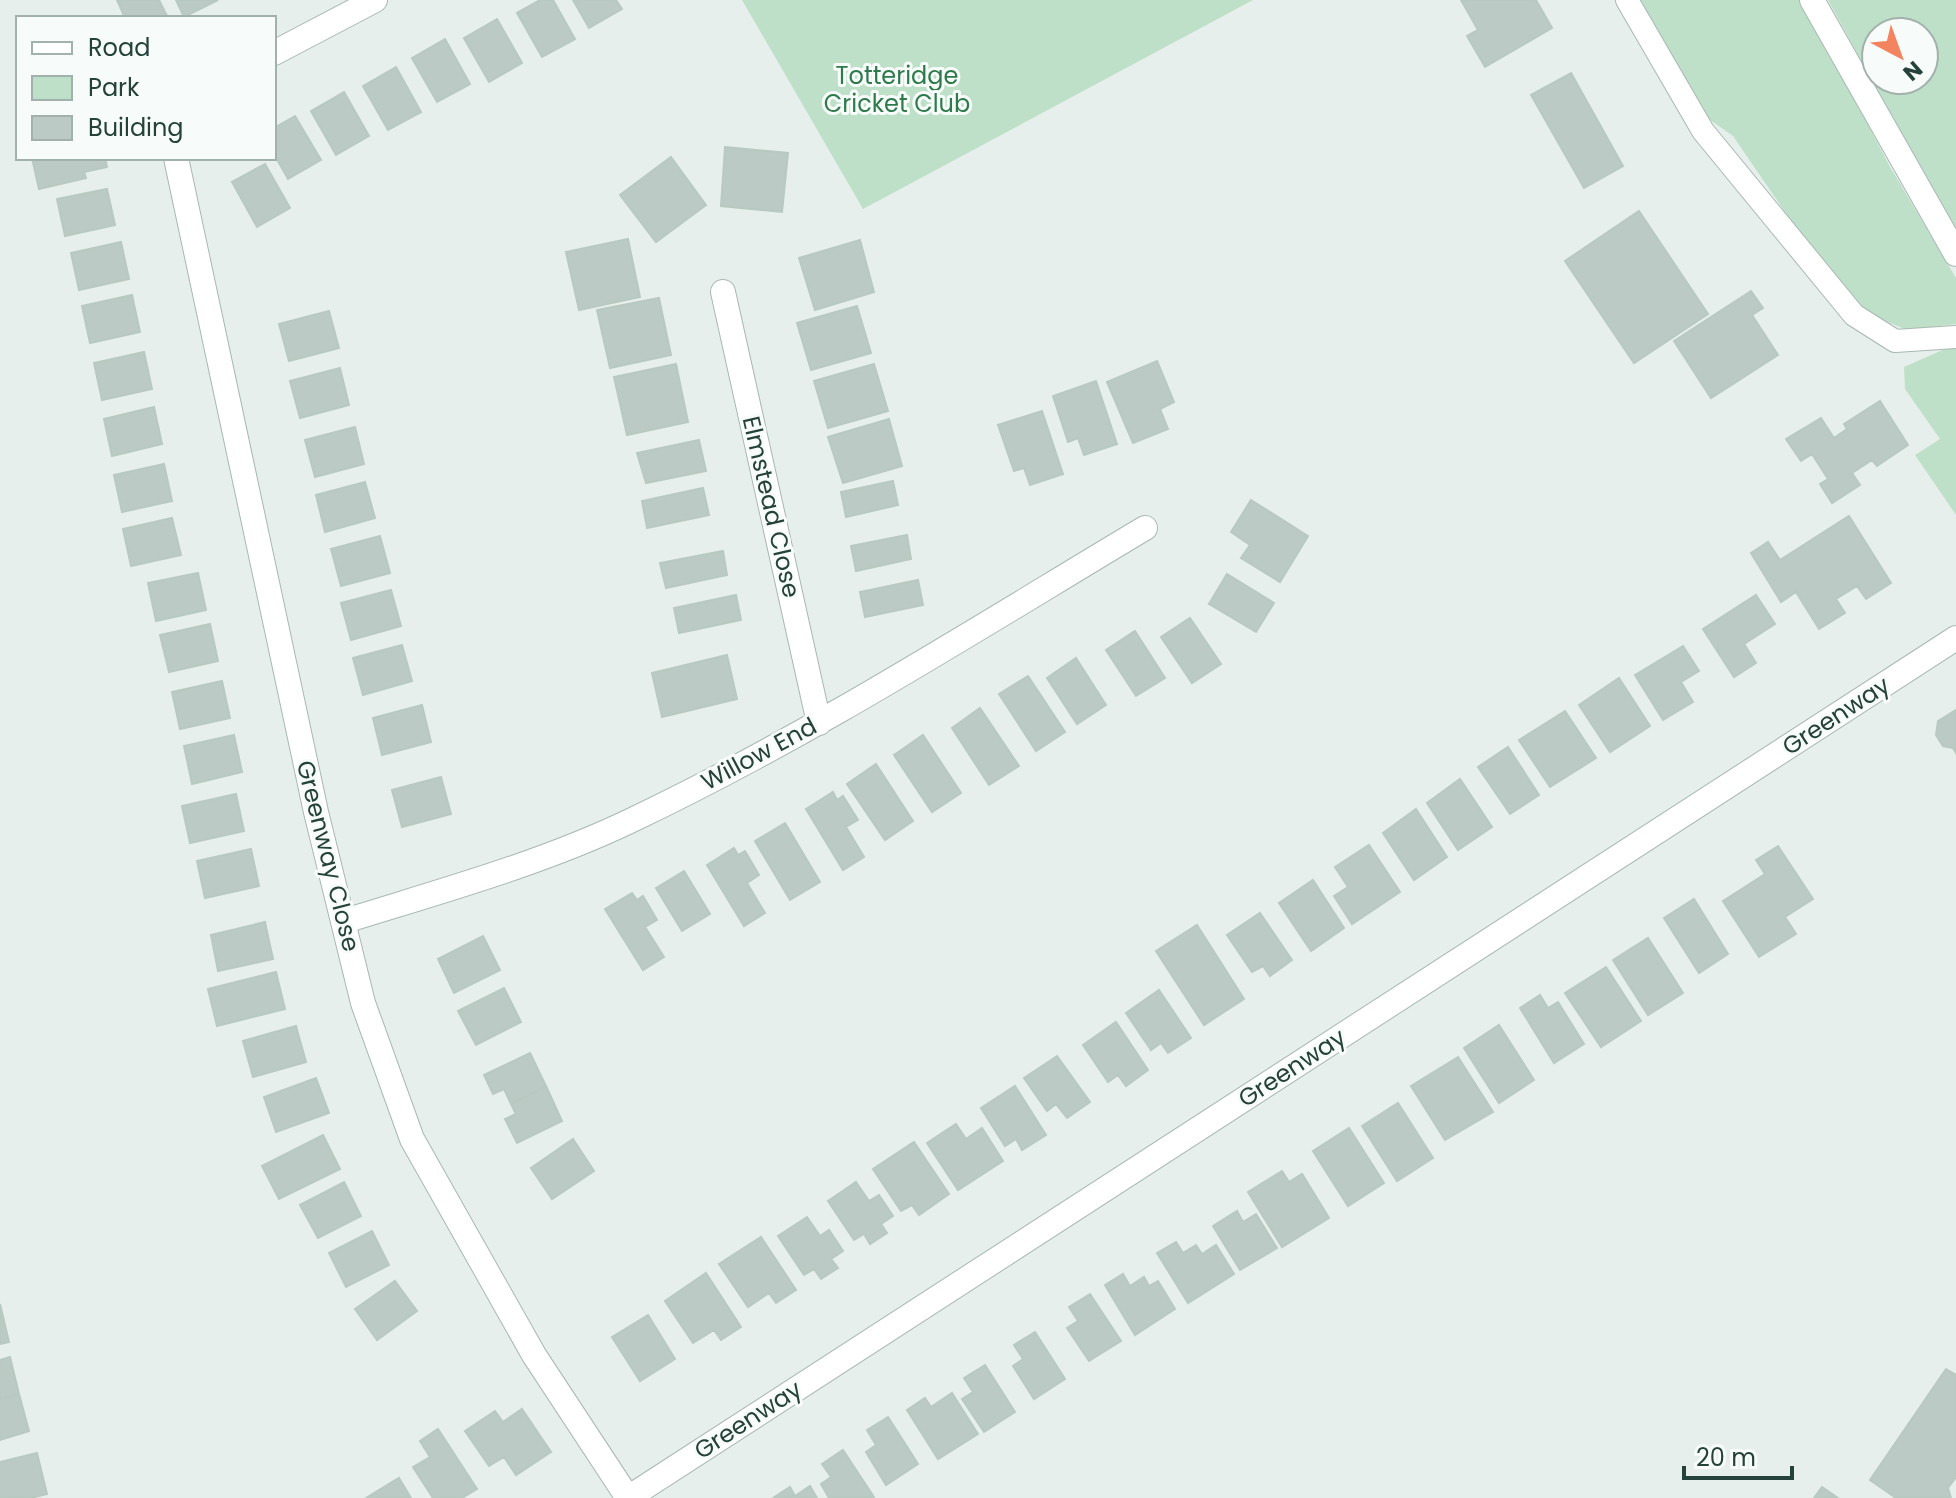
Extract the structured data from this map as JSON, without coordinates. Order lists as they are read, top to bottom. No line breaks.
{"streets":{"street":["Elmstead Close","Greenway","Willow End","Greenway Close"]},"crossings":[["Elmstead Close","Willow End"],["Greenway","Greenway Close"],["Willow End","Greenway Close"]],"parks":["Totteridge Cricket Club"],"legend":["Road","Park","Building"],"scale_bar":"20 m","north":"bottom right"}
